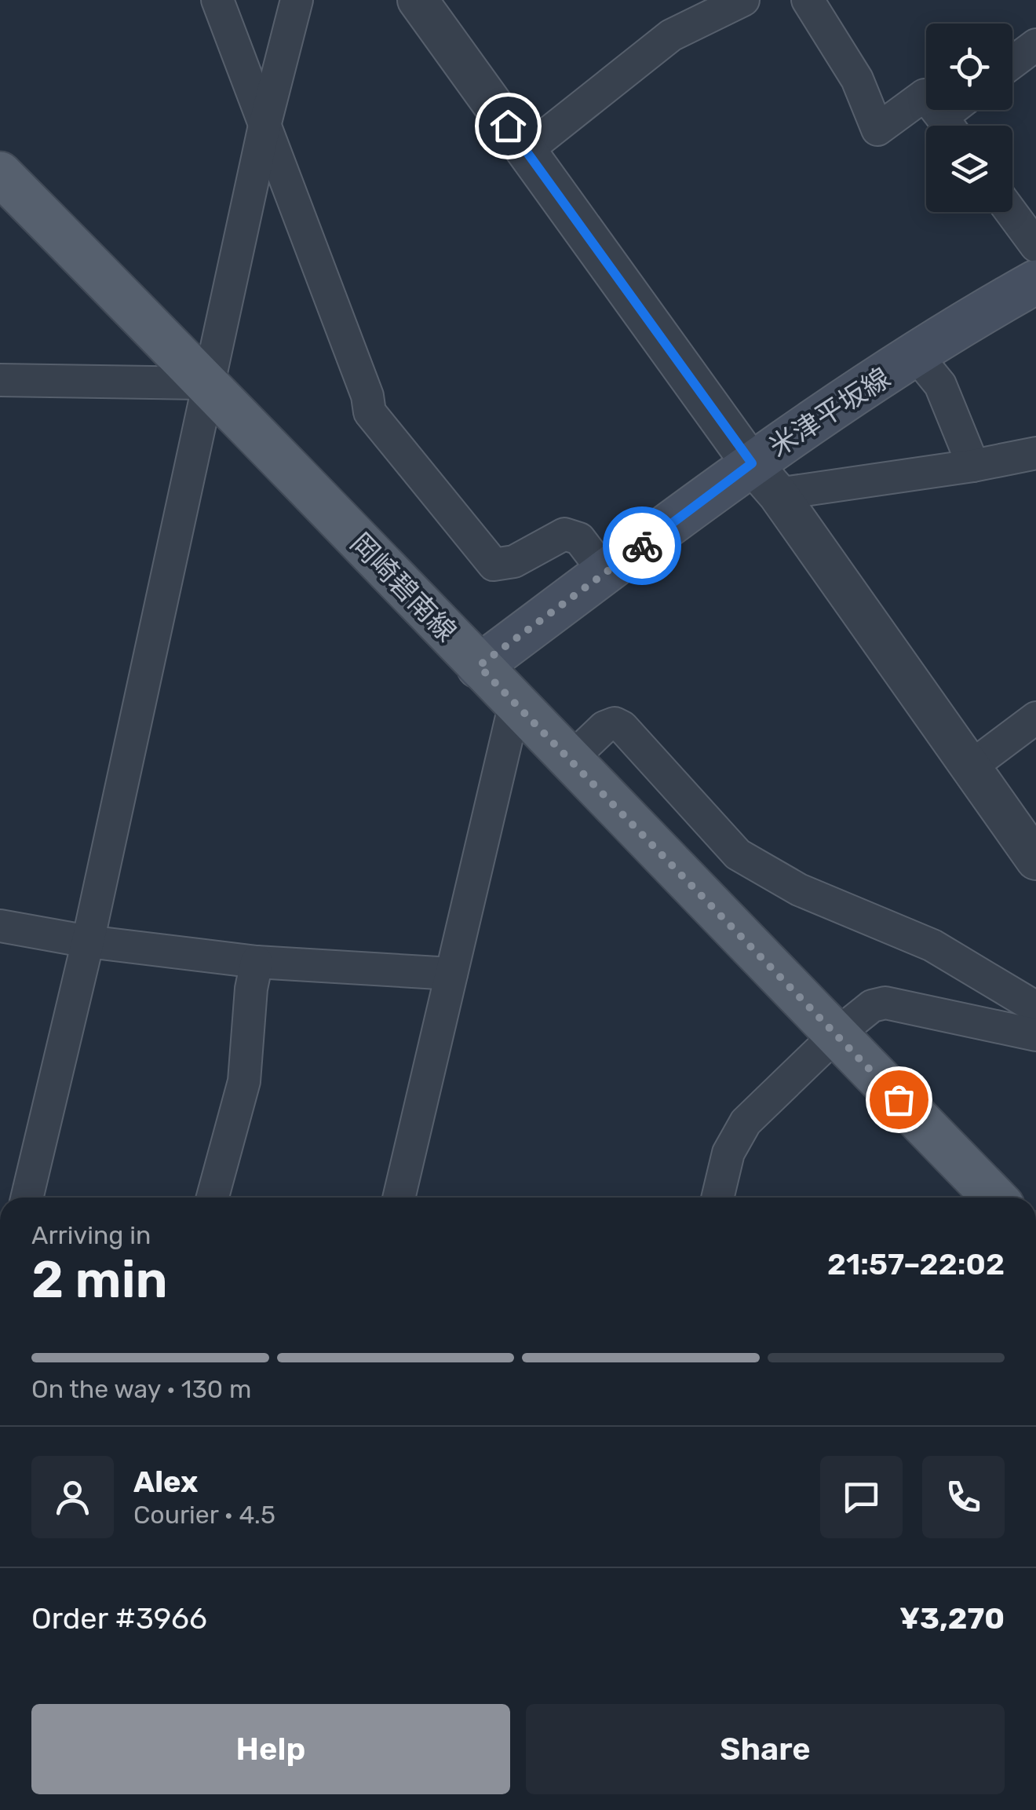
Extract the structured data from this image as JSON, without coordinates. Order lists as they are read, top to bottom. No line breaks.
{"streets":{"main road":["米津平坂線","岡崎碧南線"]},"crossings":[["米津平坂線","岡崎碧南線"]],"page":{"heading":["2 min","Arriving in","21:57–22:02"],"panel":["Alex","Courier · 4.5","Order #3966","¥3,270"],"bar":"On the way · 130 m","buttons":["Help","Share"]}}
